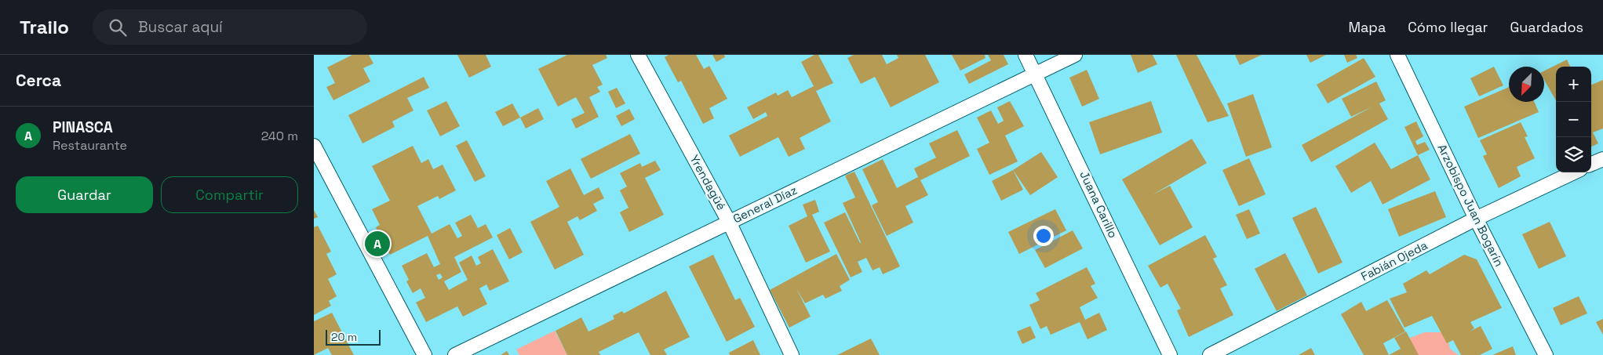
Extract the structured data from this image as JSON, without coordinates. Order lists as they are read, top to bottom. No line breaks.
{"streets":{"street":["Yrendagüé","General Díaz","Juana Carillo","Arzobispo Juan Bogarín","Fabián Ojeda"]},"crossings":[["Yrendagüé","General Díaz"],["General Díaz","Juana Carillo"],["Arzobispo Juan Bogarín","Fabián Ojeda"]],"scale_bar":"20 m","north":"bottom left","page":{"header":"Trailo","search":"Buscar aquí","nav":["Mapa","Cómo llegar","Guardados"],"heading":"Cerca","map_buttons":["+","−"],"list":[{"mark":"A","name":"PINASCA","note":"Restaurante","value":"240 m"}],"buttons":["Guardar","Compartir"],"pins":"A","scale":"20 m"}}
